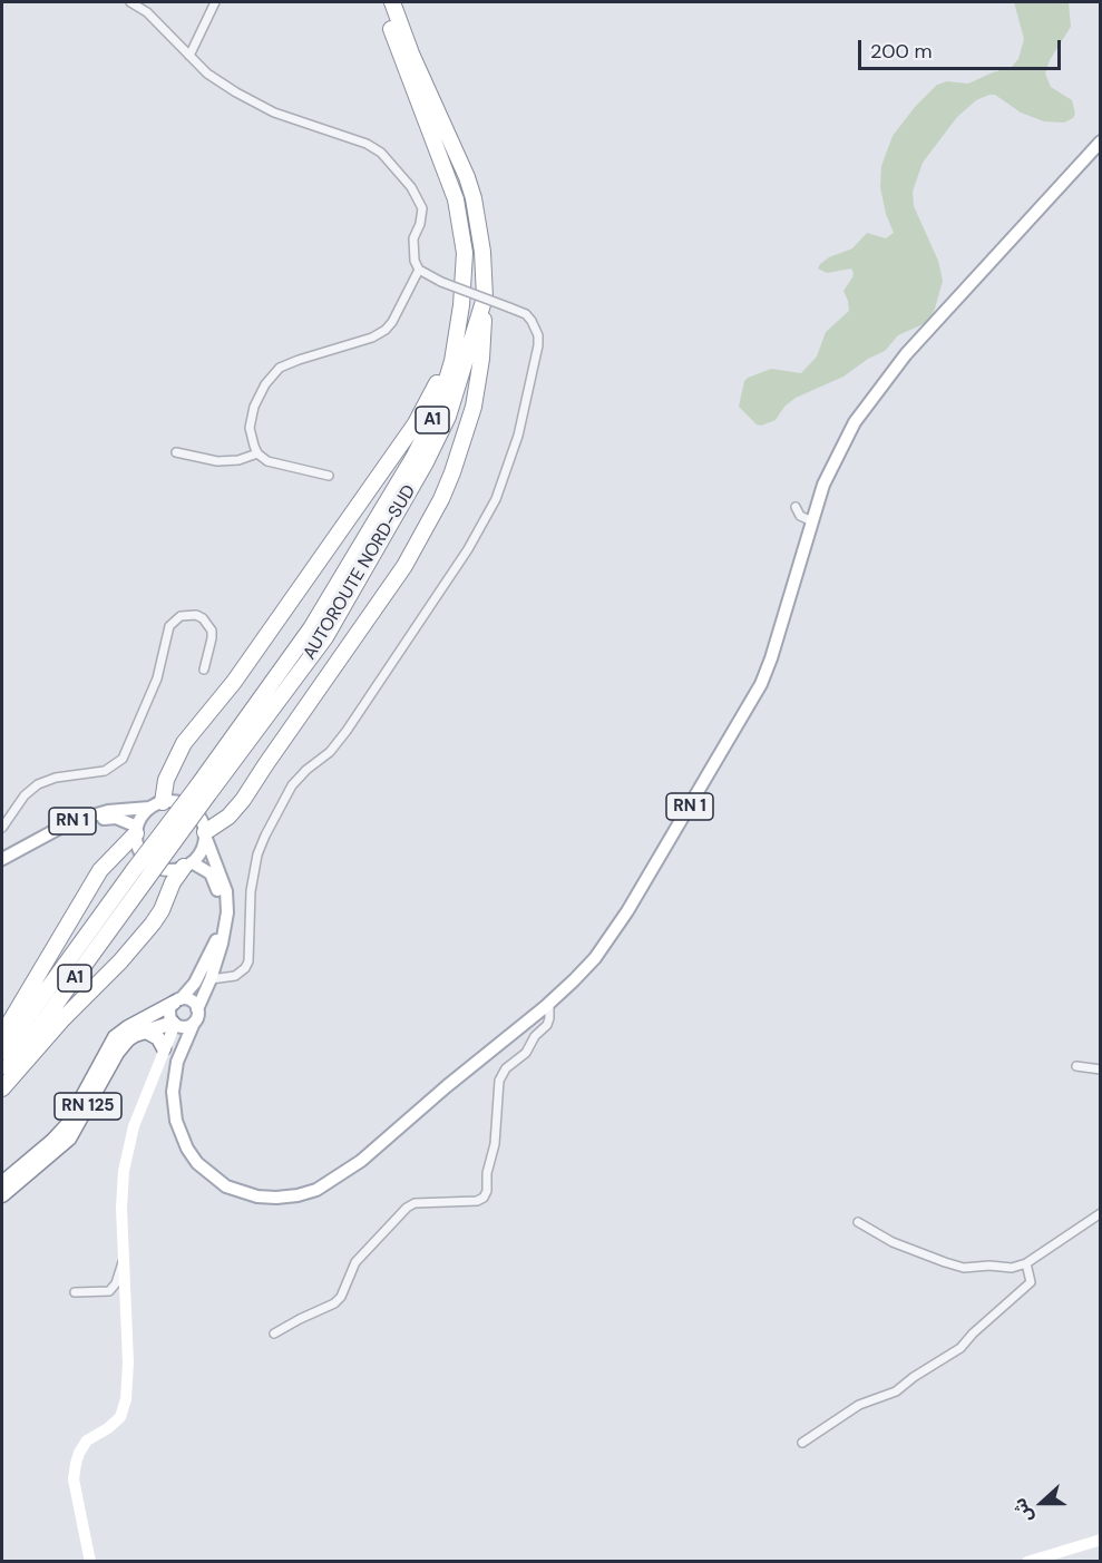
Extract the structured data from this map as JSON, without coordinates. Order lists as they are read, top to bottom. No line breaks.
{"streets":{"highway":["A1","AUTOROUTE NORD-SUD","RN 125"],"main road":["RN 1"]},"crossings":[["RN 1","RN 125"]],"scale_bar":"200 m","north":"left"}
